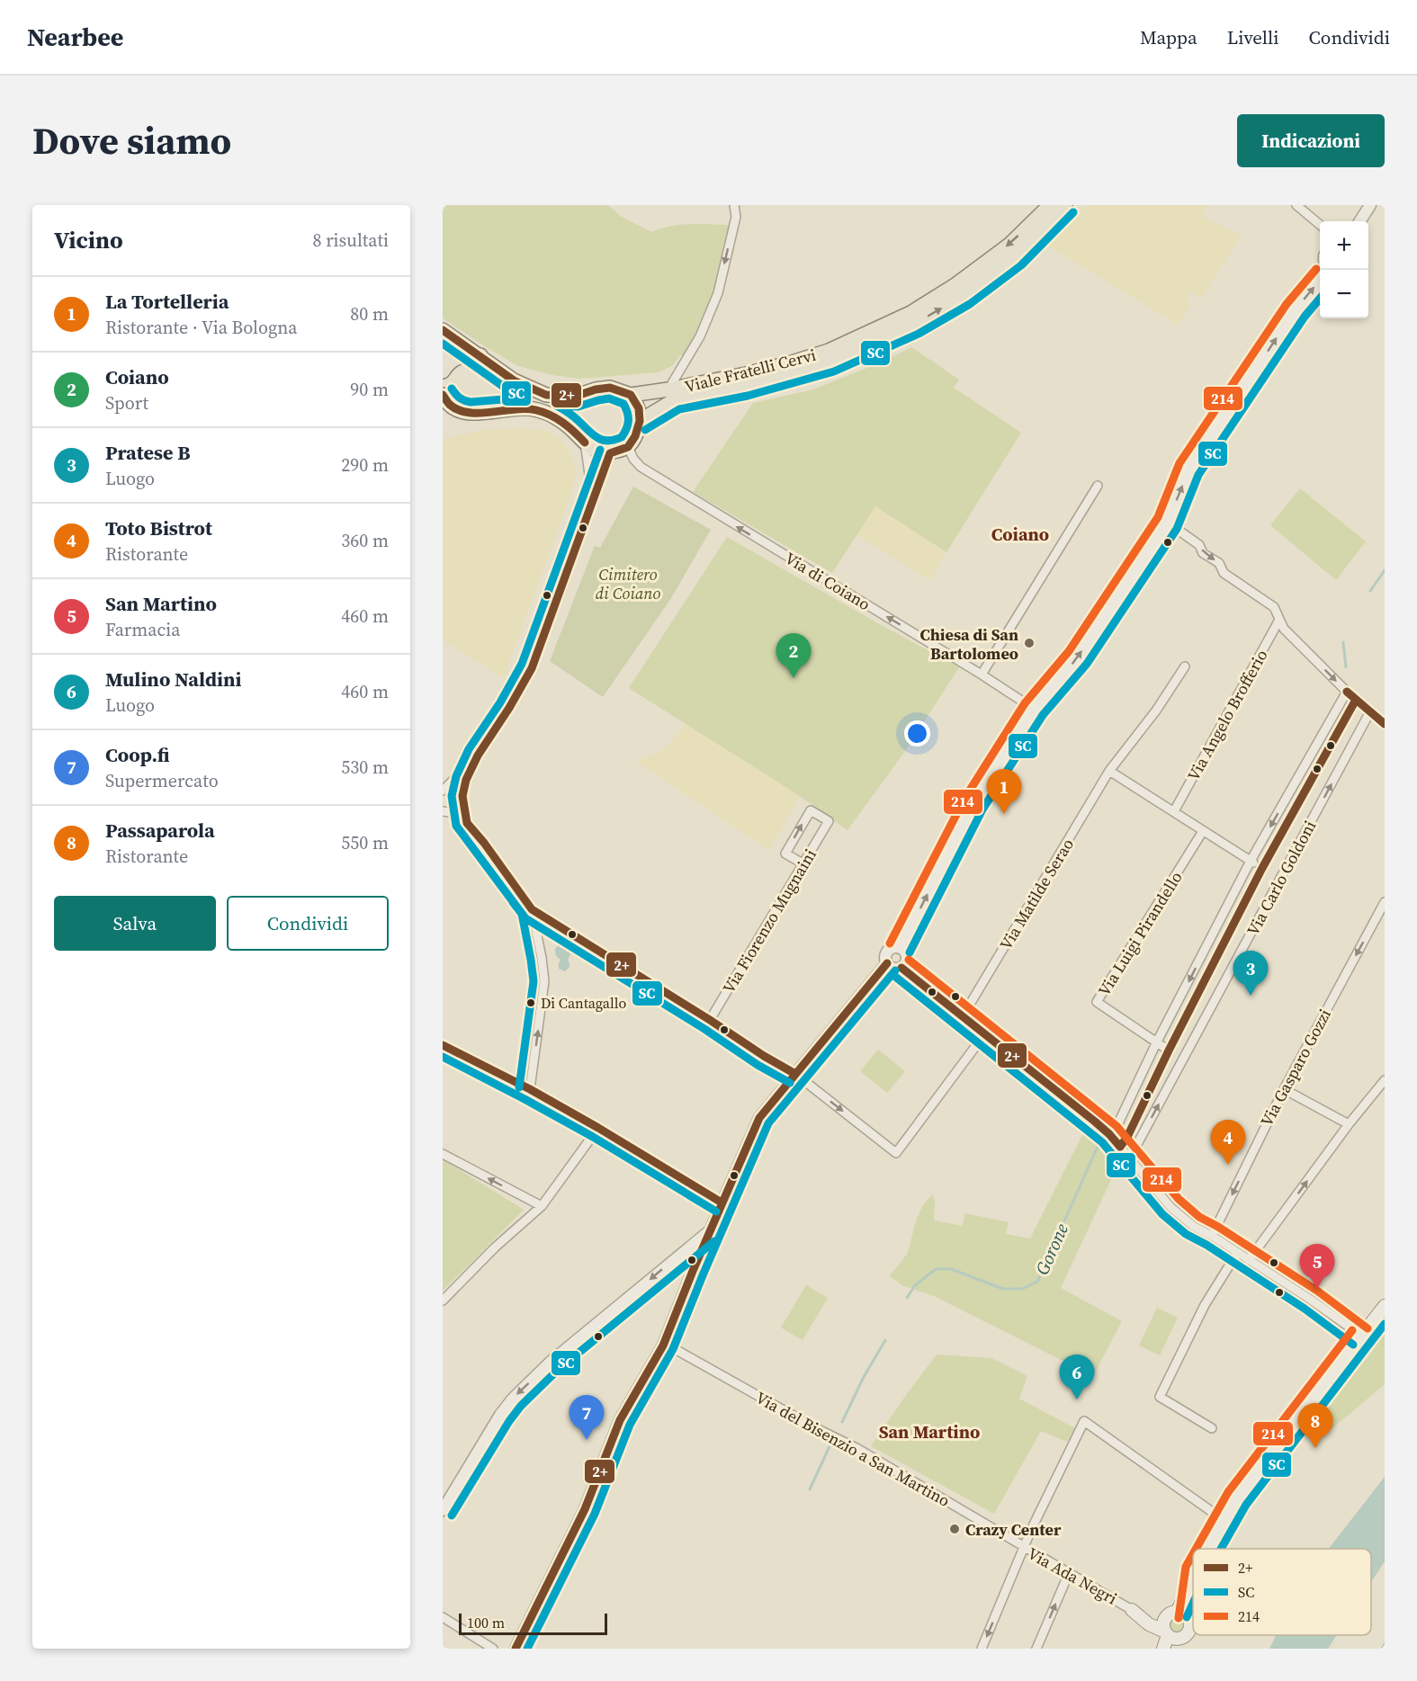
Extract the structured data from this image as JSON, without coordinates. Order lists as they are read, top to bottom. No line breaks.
{"streets":{"main road":["Viale Fratelli Cervi"],"street":["Via di Coiano","Via Angelo Brofferio","Via Carlo Goldoni","Via Matilde Serao","Via Fiorenzo Mugnaini","Via Luigi Pirandello","Via Gasparo Gozzi","Via del Bisenzio a San Martino","Via Ada Negri"]},"crossings":[["Via Carlo Goldoni","Via Luigi Pirandello"],["Via del Bisenzio a San Martino","Via Ada Negri"]],"one_way":["Via di Coiano"],"districts":["Coiano","San Martino"],"water":["Gorone"],"parks":["Cimitero di Coiano"],"places":["Chiesa di San Bartolomeo","Di Cantagallo","Crazy Center"],"lines":["transit line SC","transit line 214","transit line 2+"],"legend":["2+","SC","214"],"scale_bar":"100 m","page":{"header":"Nearbee","nav":["Mappa","Livelli","Condividi"],"title":"Dove siamo","buttons":["Indicazioni",["Salva","Condividi"]],"heading":["Vicino","8 risultati"],"map_buttons":["+","−"],"list":[{"mark":"1","name":"La Tortelleria","note":"Ristorante · Via Bologna","value":"80 m"},{"mark":"2","name":"Coiano","note":"Sport","value":"90 m"},{"mark":"3","name":"Pratese B","note":"Luogo","value":"290 m"},{"mark":"4","name":"Toto Bistrot","note":"Ristorante","value":"360 m"},{"mark":"5","name":"San Martino","note":"Farmacia","value":"460 m"},{"mark":"6","name":"Mulino Naldini","note":"Luogo","value":"460 m"},{"mark":"7","name":"Coop.fi","note":"Supermercato","value":"530 m"},{"mark":"8","name":"Passaparola","note":"Ristorante","value":"550 m"}],"pins":["2","1","3","4","5","6","7","8"],"scale":"100 m"}}
